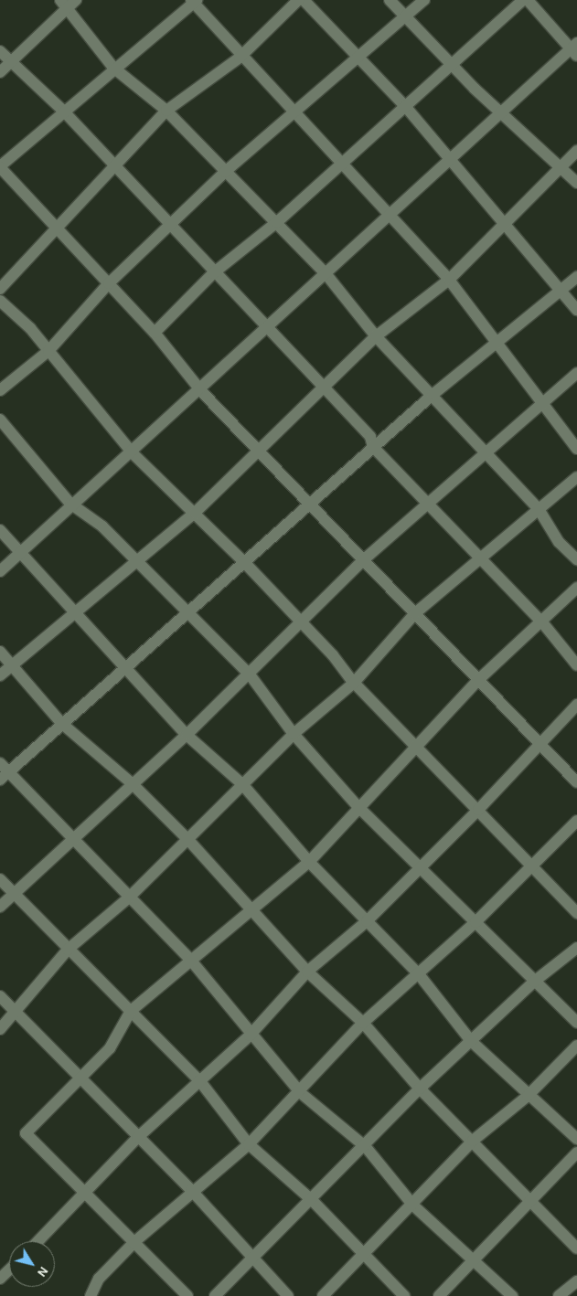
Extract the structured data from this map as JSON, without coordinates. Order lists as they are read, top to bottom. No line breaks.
{"north":"bottom right"}
